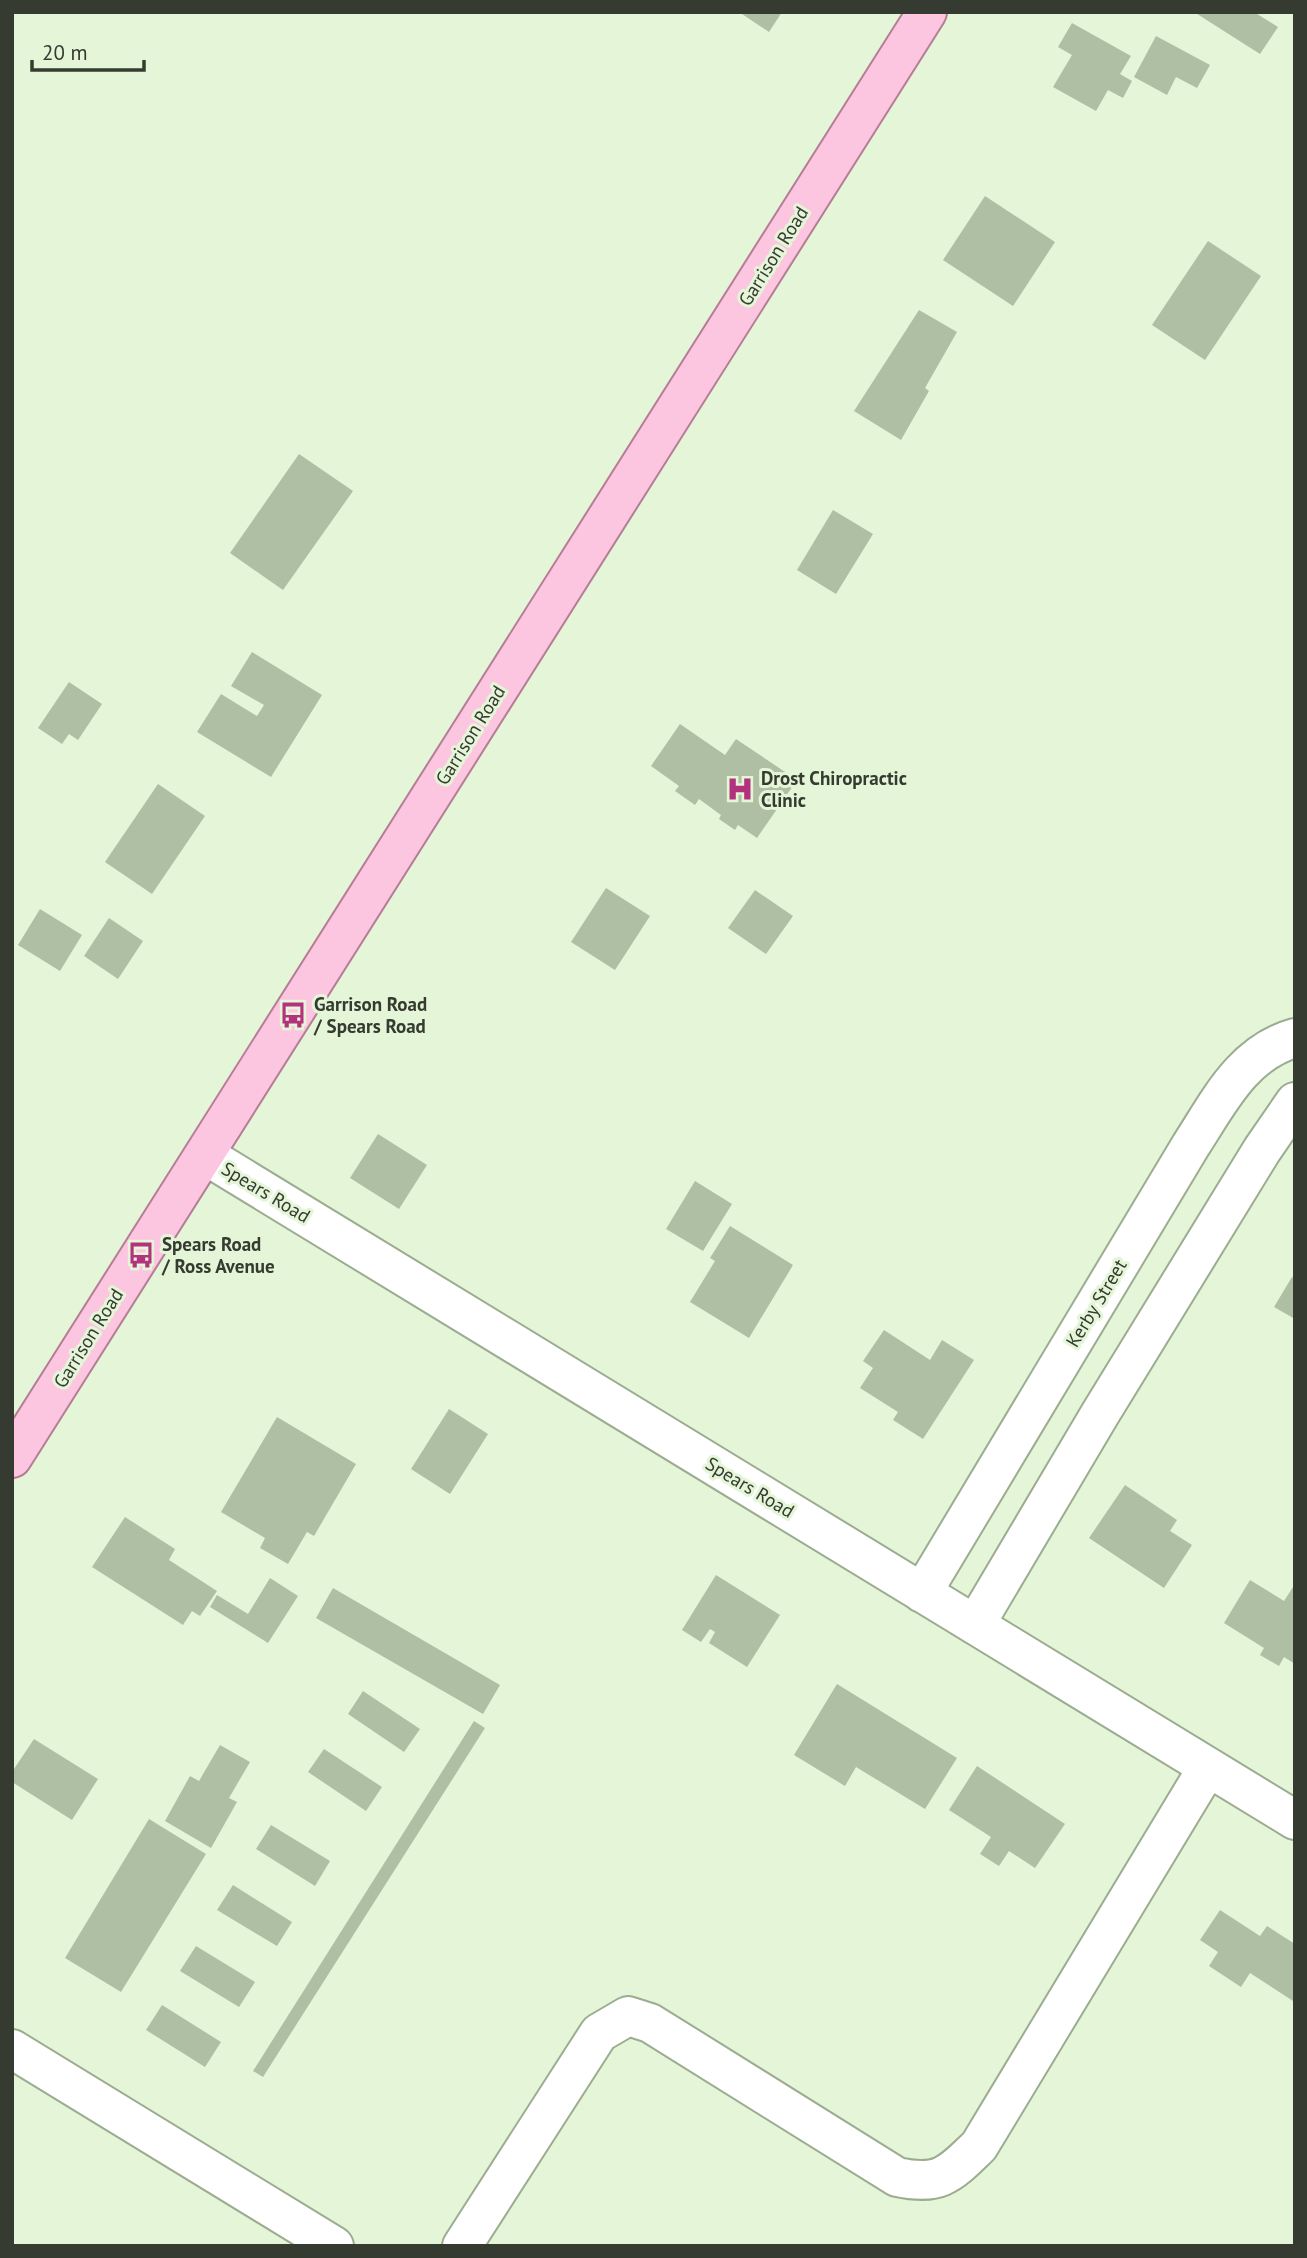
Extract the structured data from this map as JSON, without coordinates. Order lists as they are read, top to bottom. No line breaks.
{"streets":{"main road":["Garrison Road"],"street":["Spears Road","Kerby Street"]},"crossings":[["Garrison Road","Spears Road"],["Spears Road","Kerby Street"]],"places":{"hospital":["Drost Chiropractic Clinic"],"bus stop":["Garrison Road / Spears Road","Spears Road / Ross Avenue"]},"scale_bar":"20 m"}
